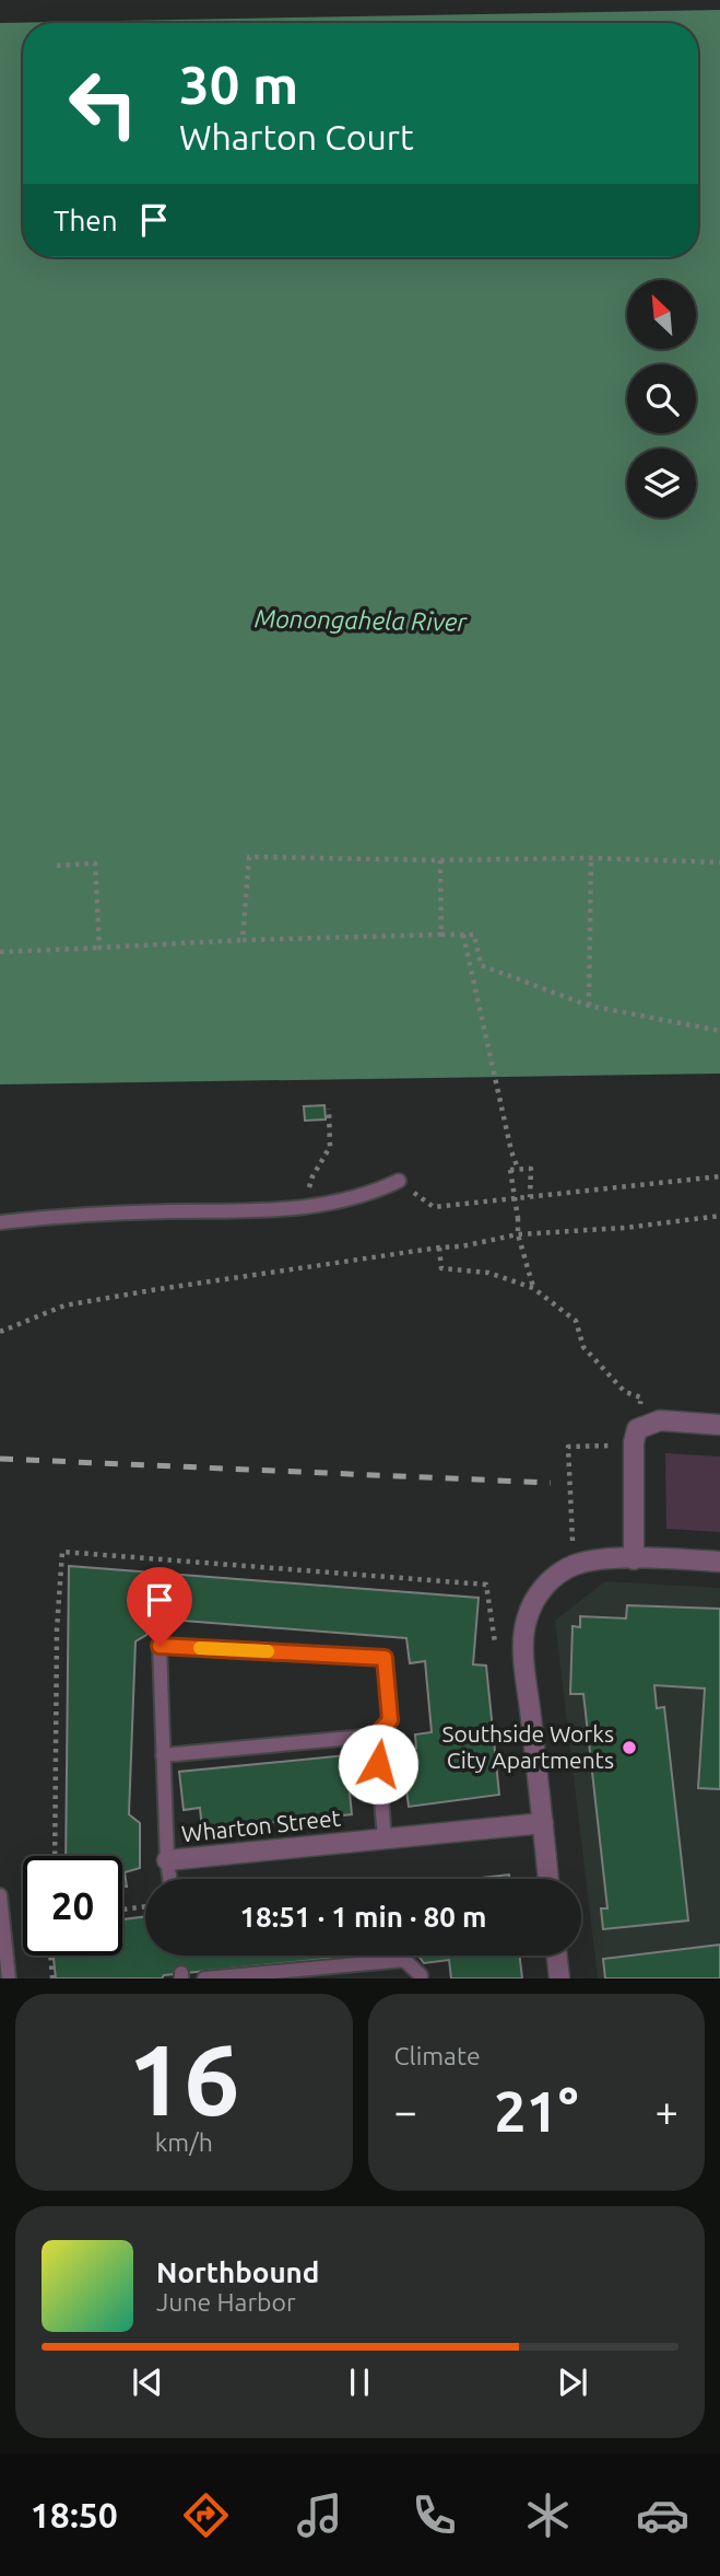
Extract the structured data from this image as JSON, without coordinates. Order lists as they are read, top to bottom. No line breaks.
{"streets":{"street":["Wharton Street"]},"water":["Monongahela River"],"places":["Southside Works City Apartments"],"north":"top left","page":{"turn":["30 m","Wharton Court"],"then":"Then","limit":"20","trip":"18:51 · 1 min · 80 m","tile":[["16","km/h"],"Climate"],"heat":["−","21°","+"],"song":["Northbound","June Harbor"],"tabs":"18:50"}}
